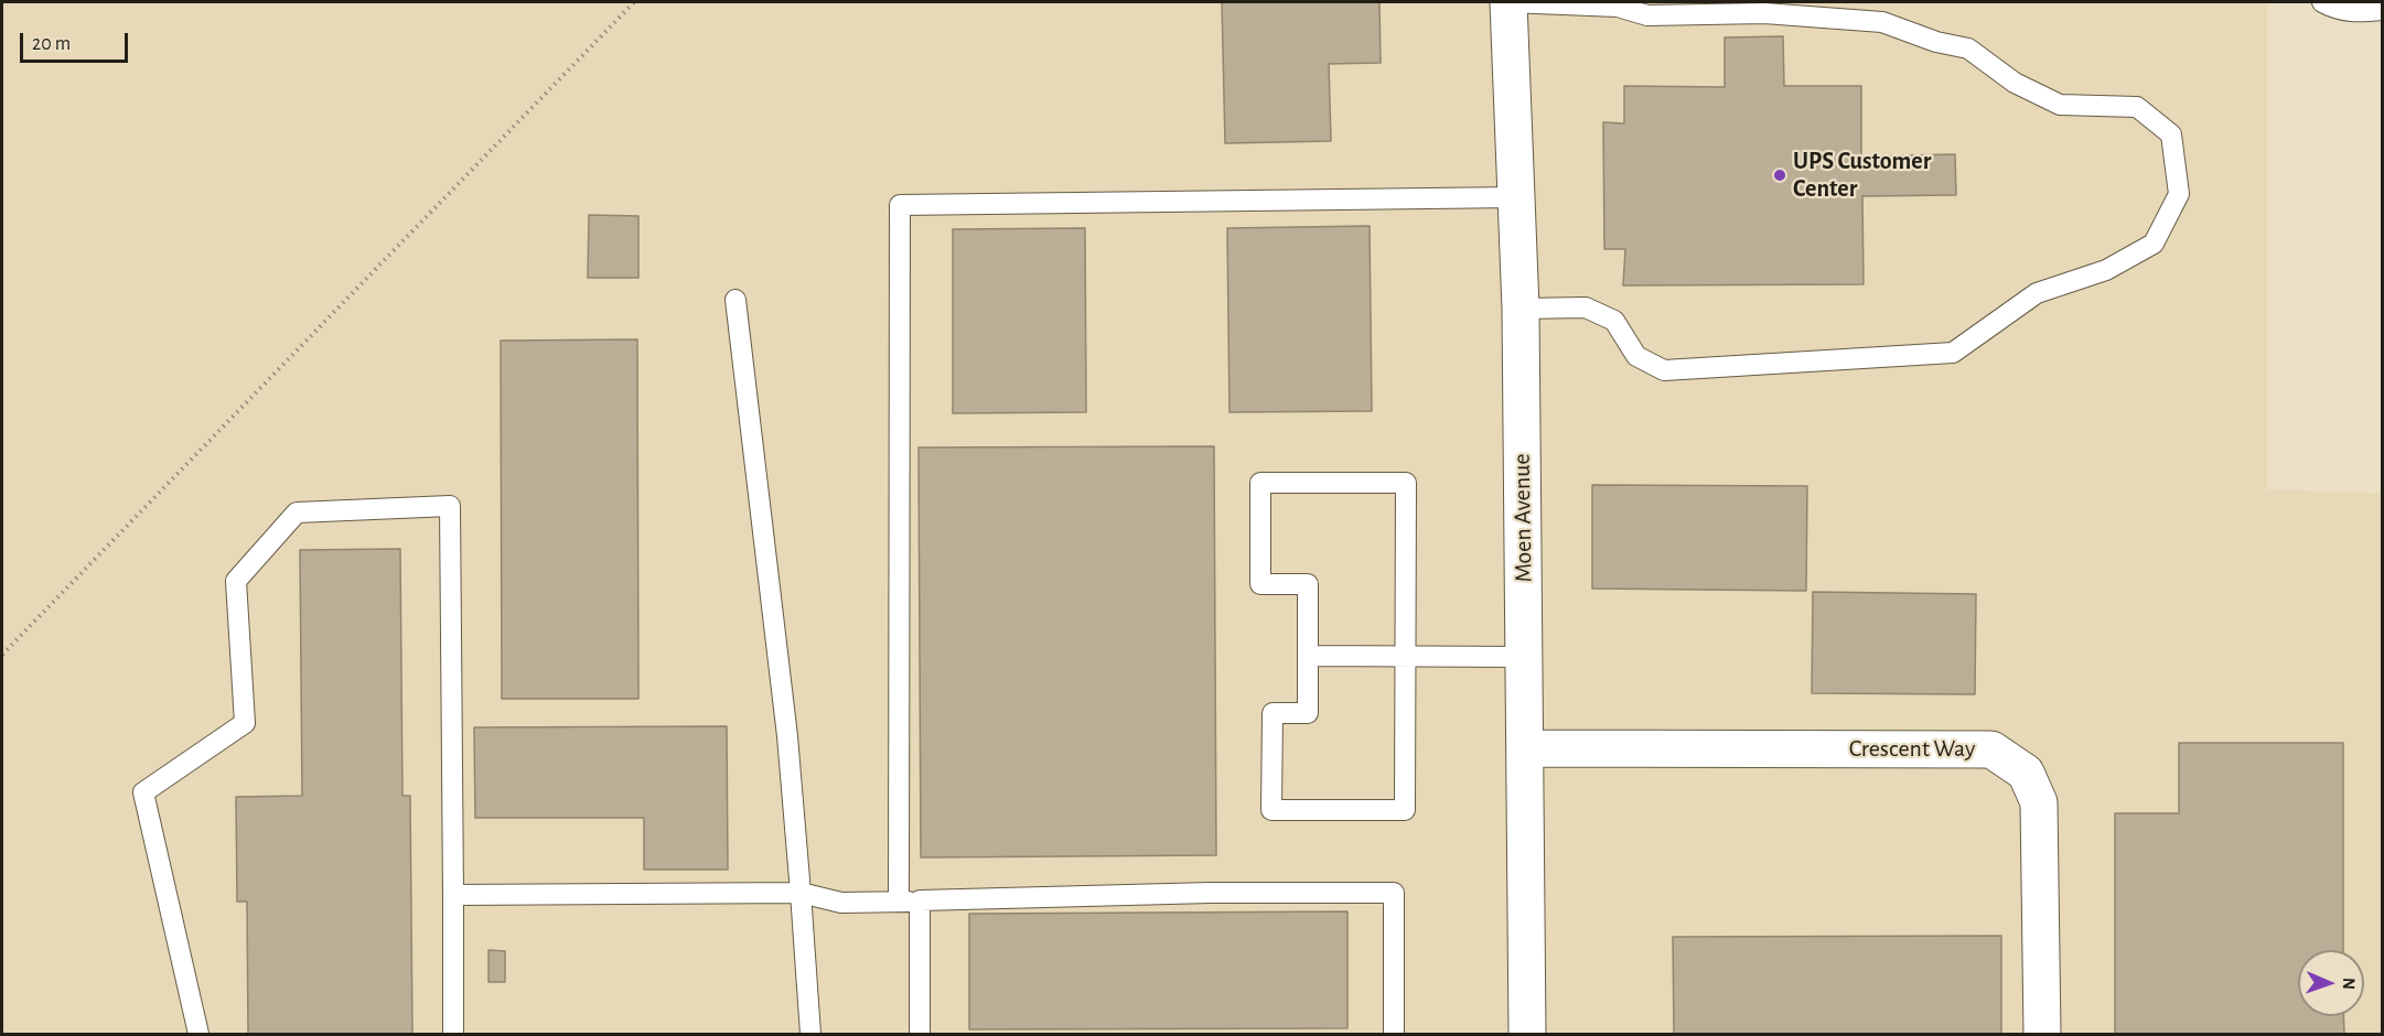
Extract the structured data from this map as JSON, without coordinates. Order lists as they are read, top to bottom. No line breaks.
{"streets":{"street":["Moen Avenue","Crescent Way"]},"crossings":[["Moen Avenue","Crescent Way"]],"places":["UPS Customer Center"],"scale_bar":"20 m","north":"right"}
